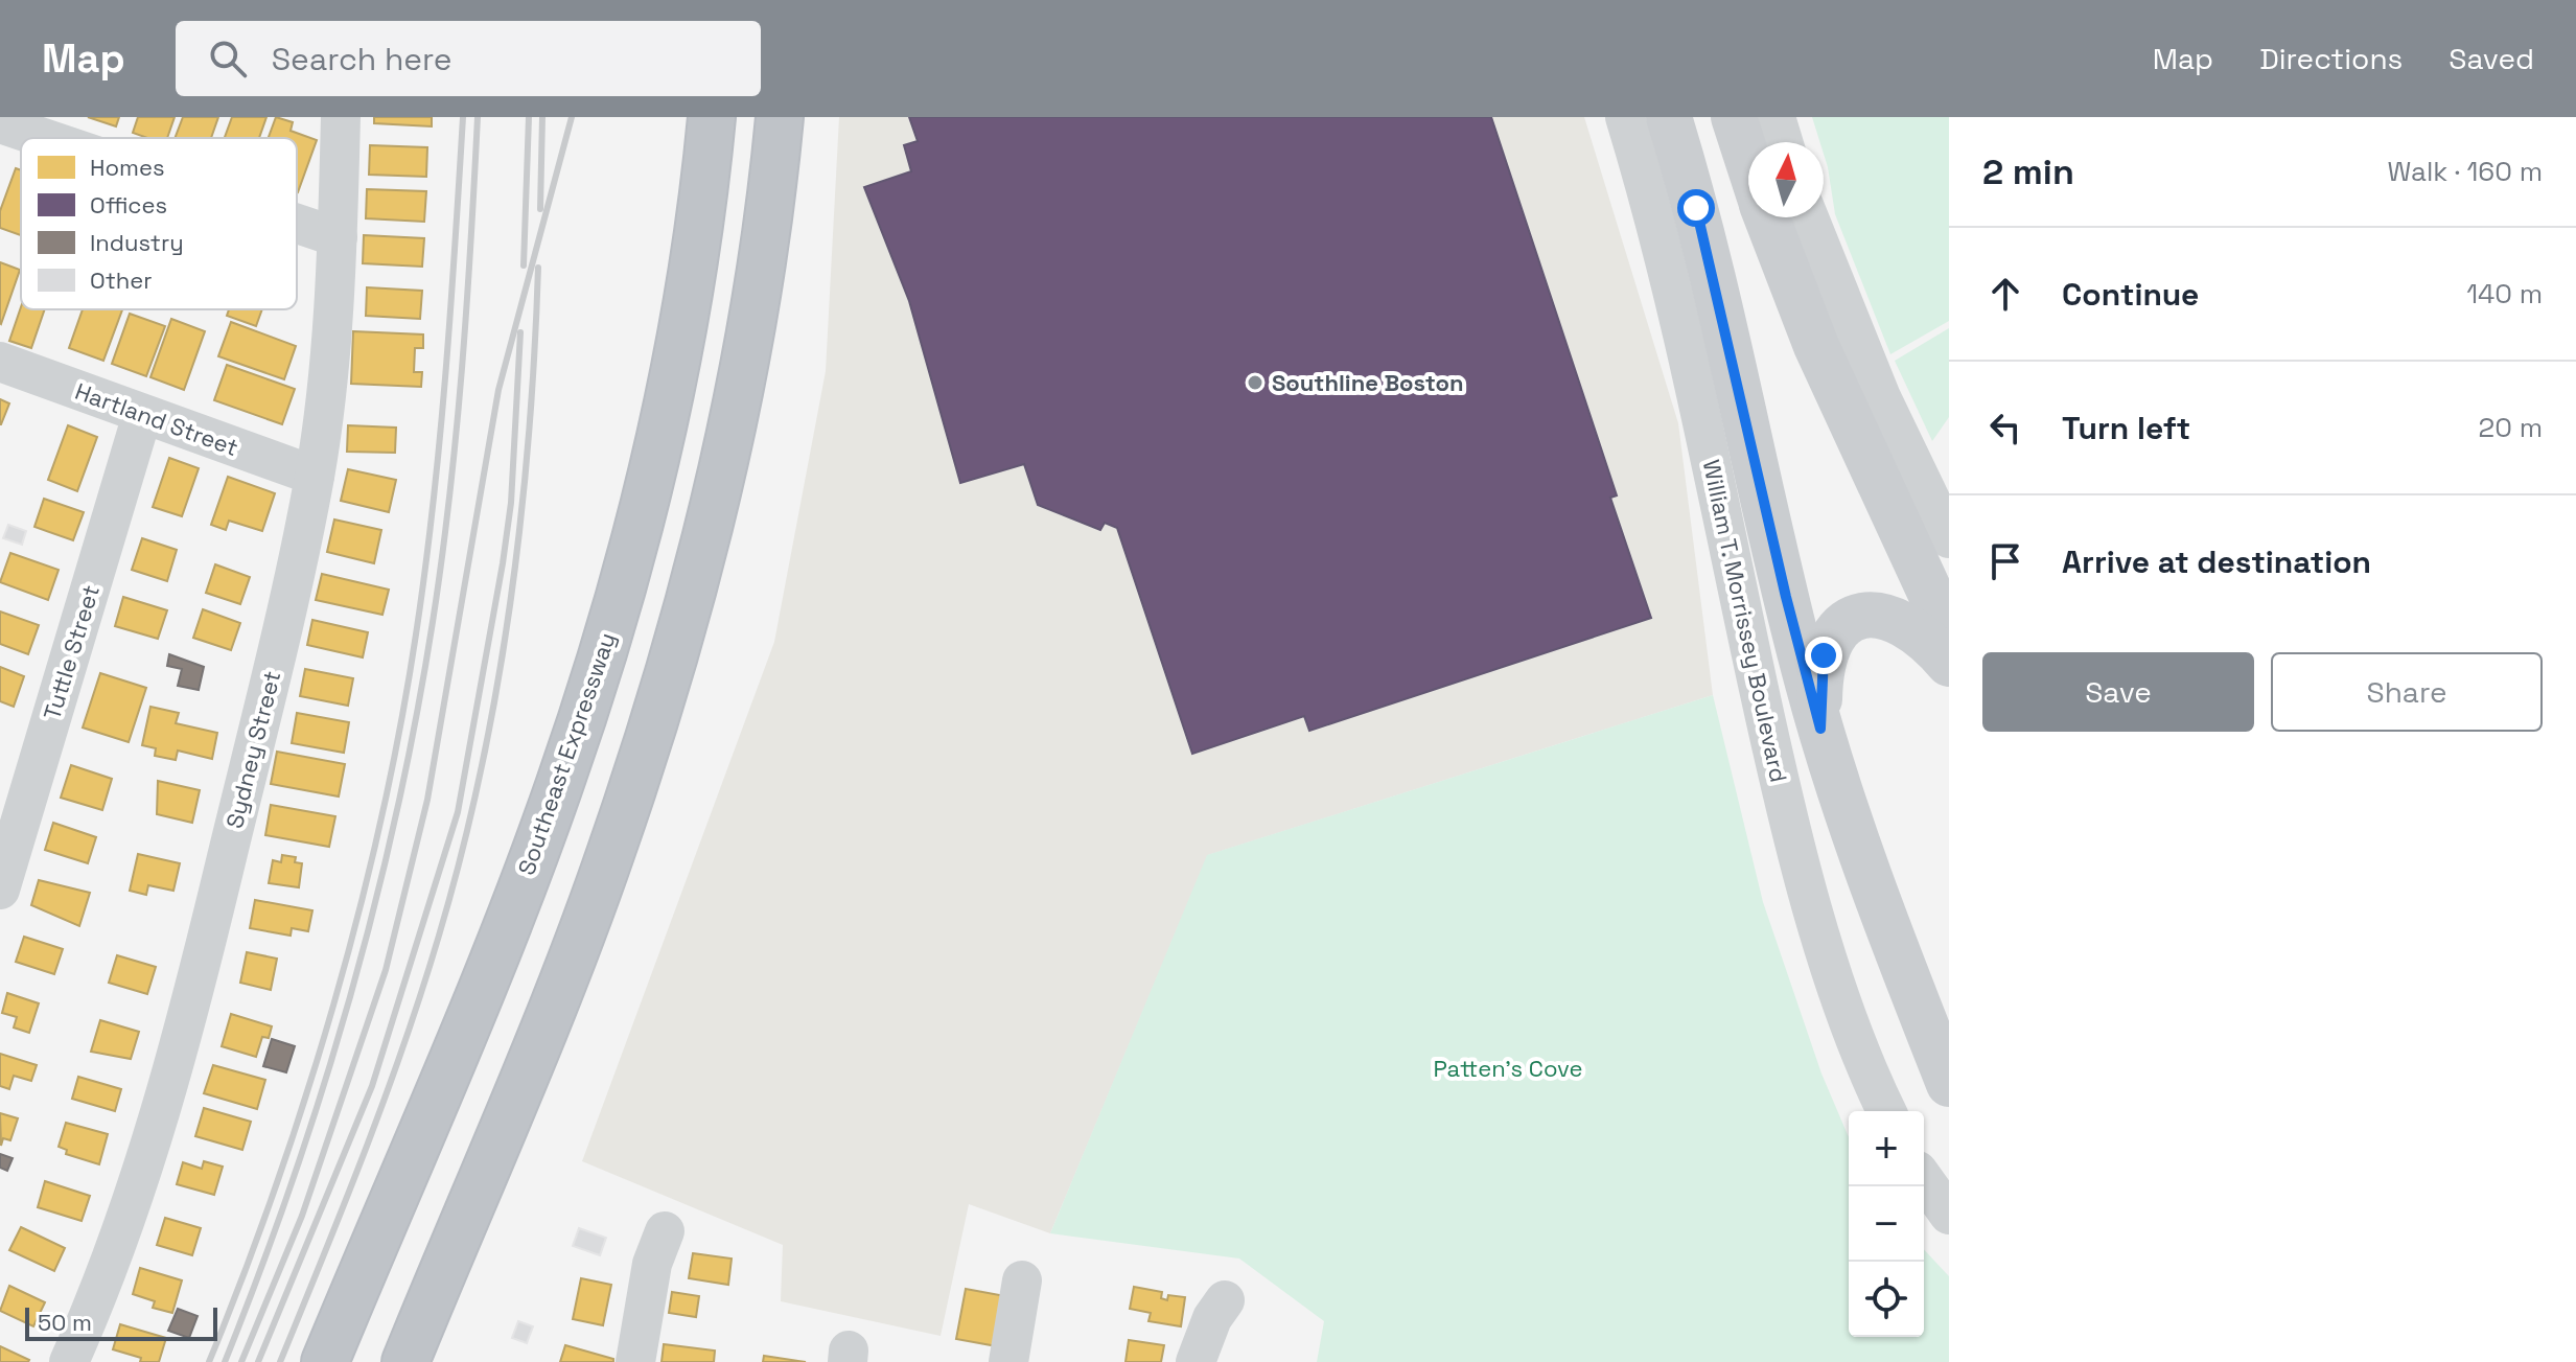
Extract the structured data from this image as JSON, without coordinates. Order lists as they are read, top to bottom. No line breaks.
{"streets":{"highway":["Southeast Expressway"],"main road":["William T. Morrissey Boulevard"],"street":["Hartland Street","Tuttle Street","Sydney Street"]},"crossings":[["Hartland Street","Tuttle Street"],["Hartland Street","Sydney Street"]],"parks":["Patten's Cove"],"places":["Southline Boston"],"legend":["Homes","Offices","Industry","Other"],"scale_bar":"50 m","north":"top","page":{"header":"Map","search":"Search here","nav":["Map","Directions","Saved"],"heading":["2 min","Walk · 160 m"],"list":[["Continue","140 m"],["Turn left","20 m"],"Arrive at destination"],"buttons":["Save","Share"],"map_buttons":["+","−"],"scale":"50 m"}}
